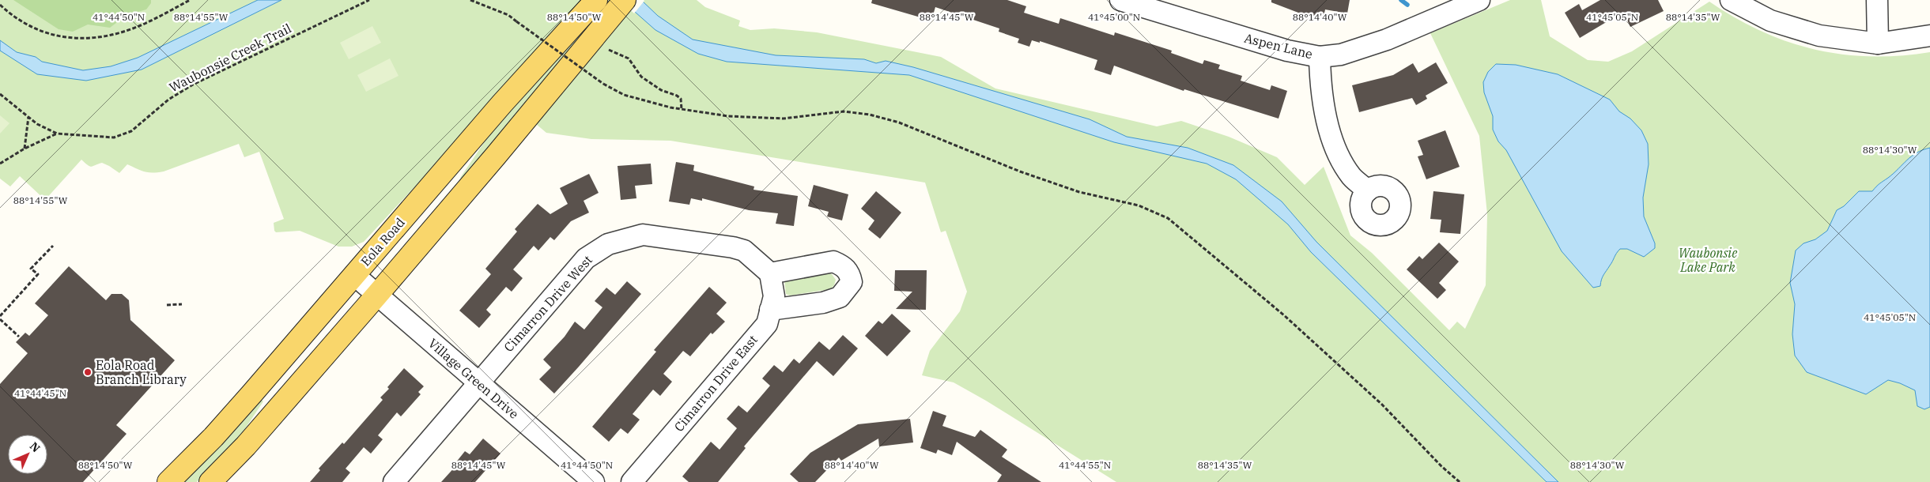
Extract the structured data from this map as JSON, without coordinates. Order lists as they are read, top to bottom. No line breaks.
{"streets":{"main road":["Eola Road"],"street":["Aspen Lane","Cimarron Drive West","Village Green Drive","Cimarron Drive East"],"path":["Waubonsie Creek Trail"]},"crossings":[["Eola Road","Village Green Drive"],["Cimarron Drive West","Village Green Drive"],["Cimarron Drive West","Cimarron Drive East"]],"parks":["Waubonsie Lake Park"],"places":["Eola Road Branch Library"],"north":"top right","coordinates":["41°44'50\"N","88°14'55\"W","88°14'50\"W","88°14'45\"W","41°45'00\"N","41°45'05\"N","88°14'40\"W","88°14'35\"W","88°14'30\"W","41°44'45\"N","41°44'55\"N"]}
